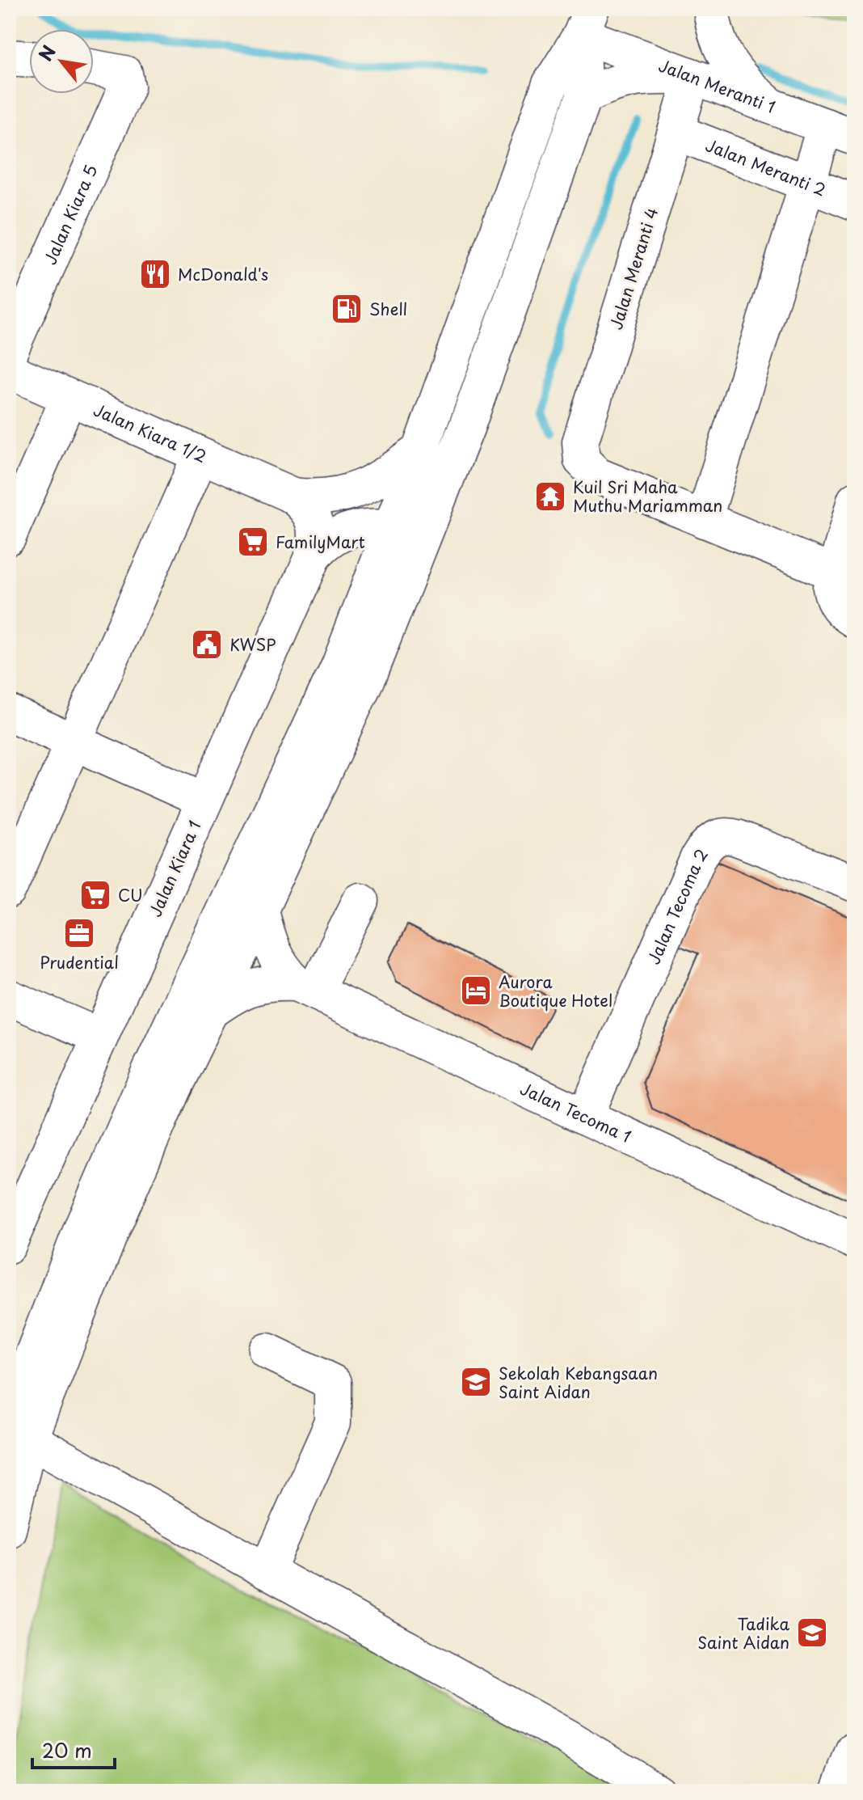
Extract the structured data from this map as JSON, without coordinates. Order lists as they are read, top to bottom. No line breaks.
{"streets":{"street":["Jalan Meranti 1","Jalan Meranti 2","Jalan Kiara 5","Jalan Meranti 4","Jalan Kiara 1/2","Jalan Kiara 1","Jalan Tecoma 2","Jalan Tecoma 1"]},"crossings":[["Jalan Meranti 1","Jalan Meranti 4"],["Jalan Meranti 2","Jalan Meranti 4"],["Jalan Kiara 1/2","Jalan Kiara 1"],["Jalan Tecoma 2","Jalan Tecoma 1"]],"places":{"restaurant":["McDonald's"],"fuel station":["Shell"],"temple":["Kuil Sri Maha Muthu Mariamman"],"supermarket":["FamilyMart","CU"],"public building":["KWSP"],"office":["Prudential"],"hotel":["Aurora Boutique Hotel"],"school or university":["Sekolah Kebangsaan Saint Aidan","Tadika Saint Aidan"]},"scale_bar":"20 m","north":"top left"}
